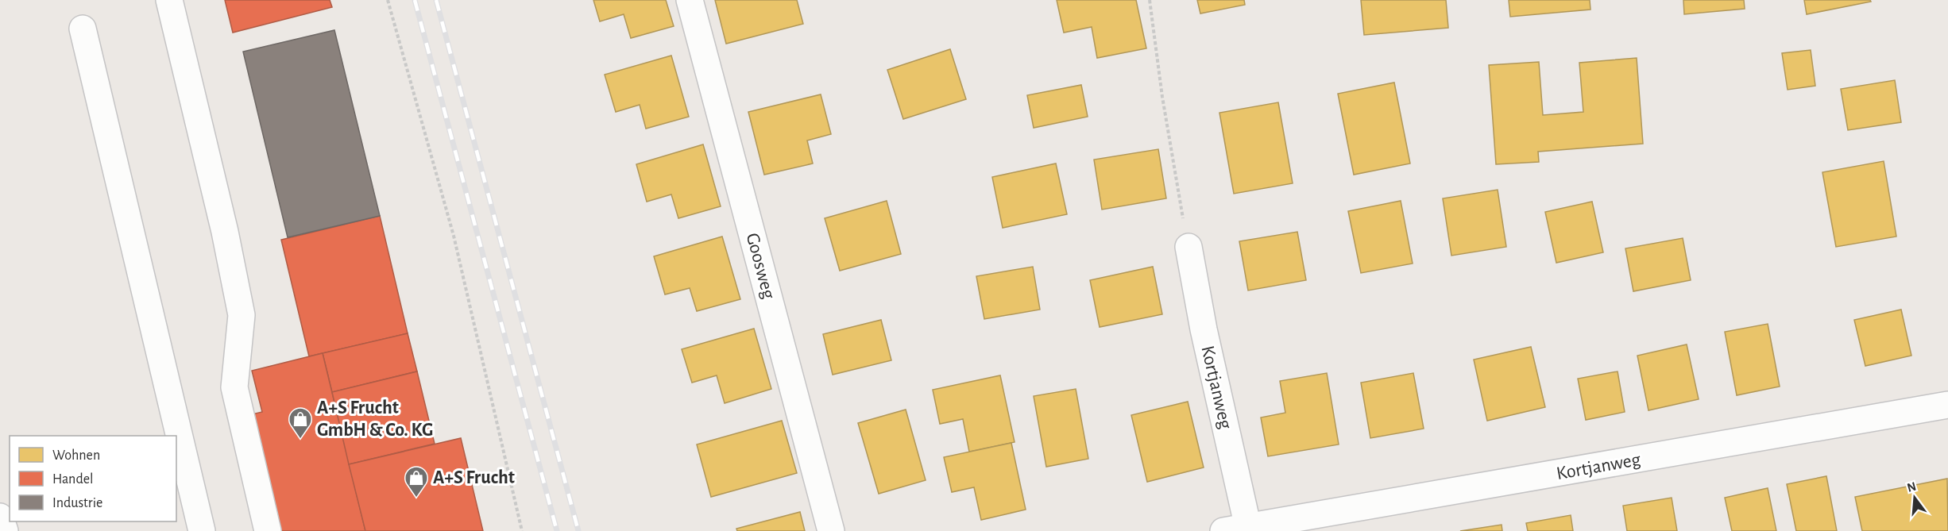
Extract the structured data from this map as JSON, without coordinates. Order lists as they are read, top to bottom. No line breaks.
{"streets":{"street":["Goosweg","Kortjanweg"]},"places":{"shop":["A+S Frucht GmbH & Co. KG","A+S Frucht"]},"legend":["Wohnen","Handel","Industrie"],"north":"top"}
